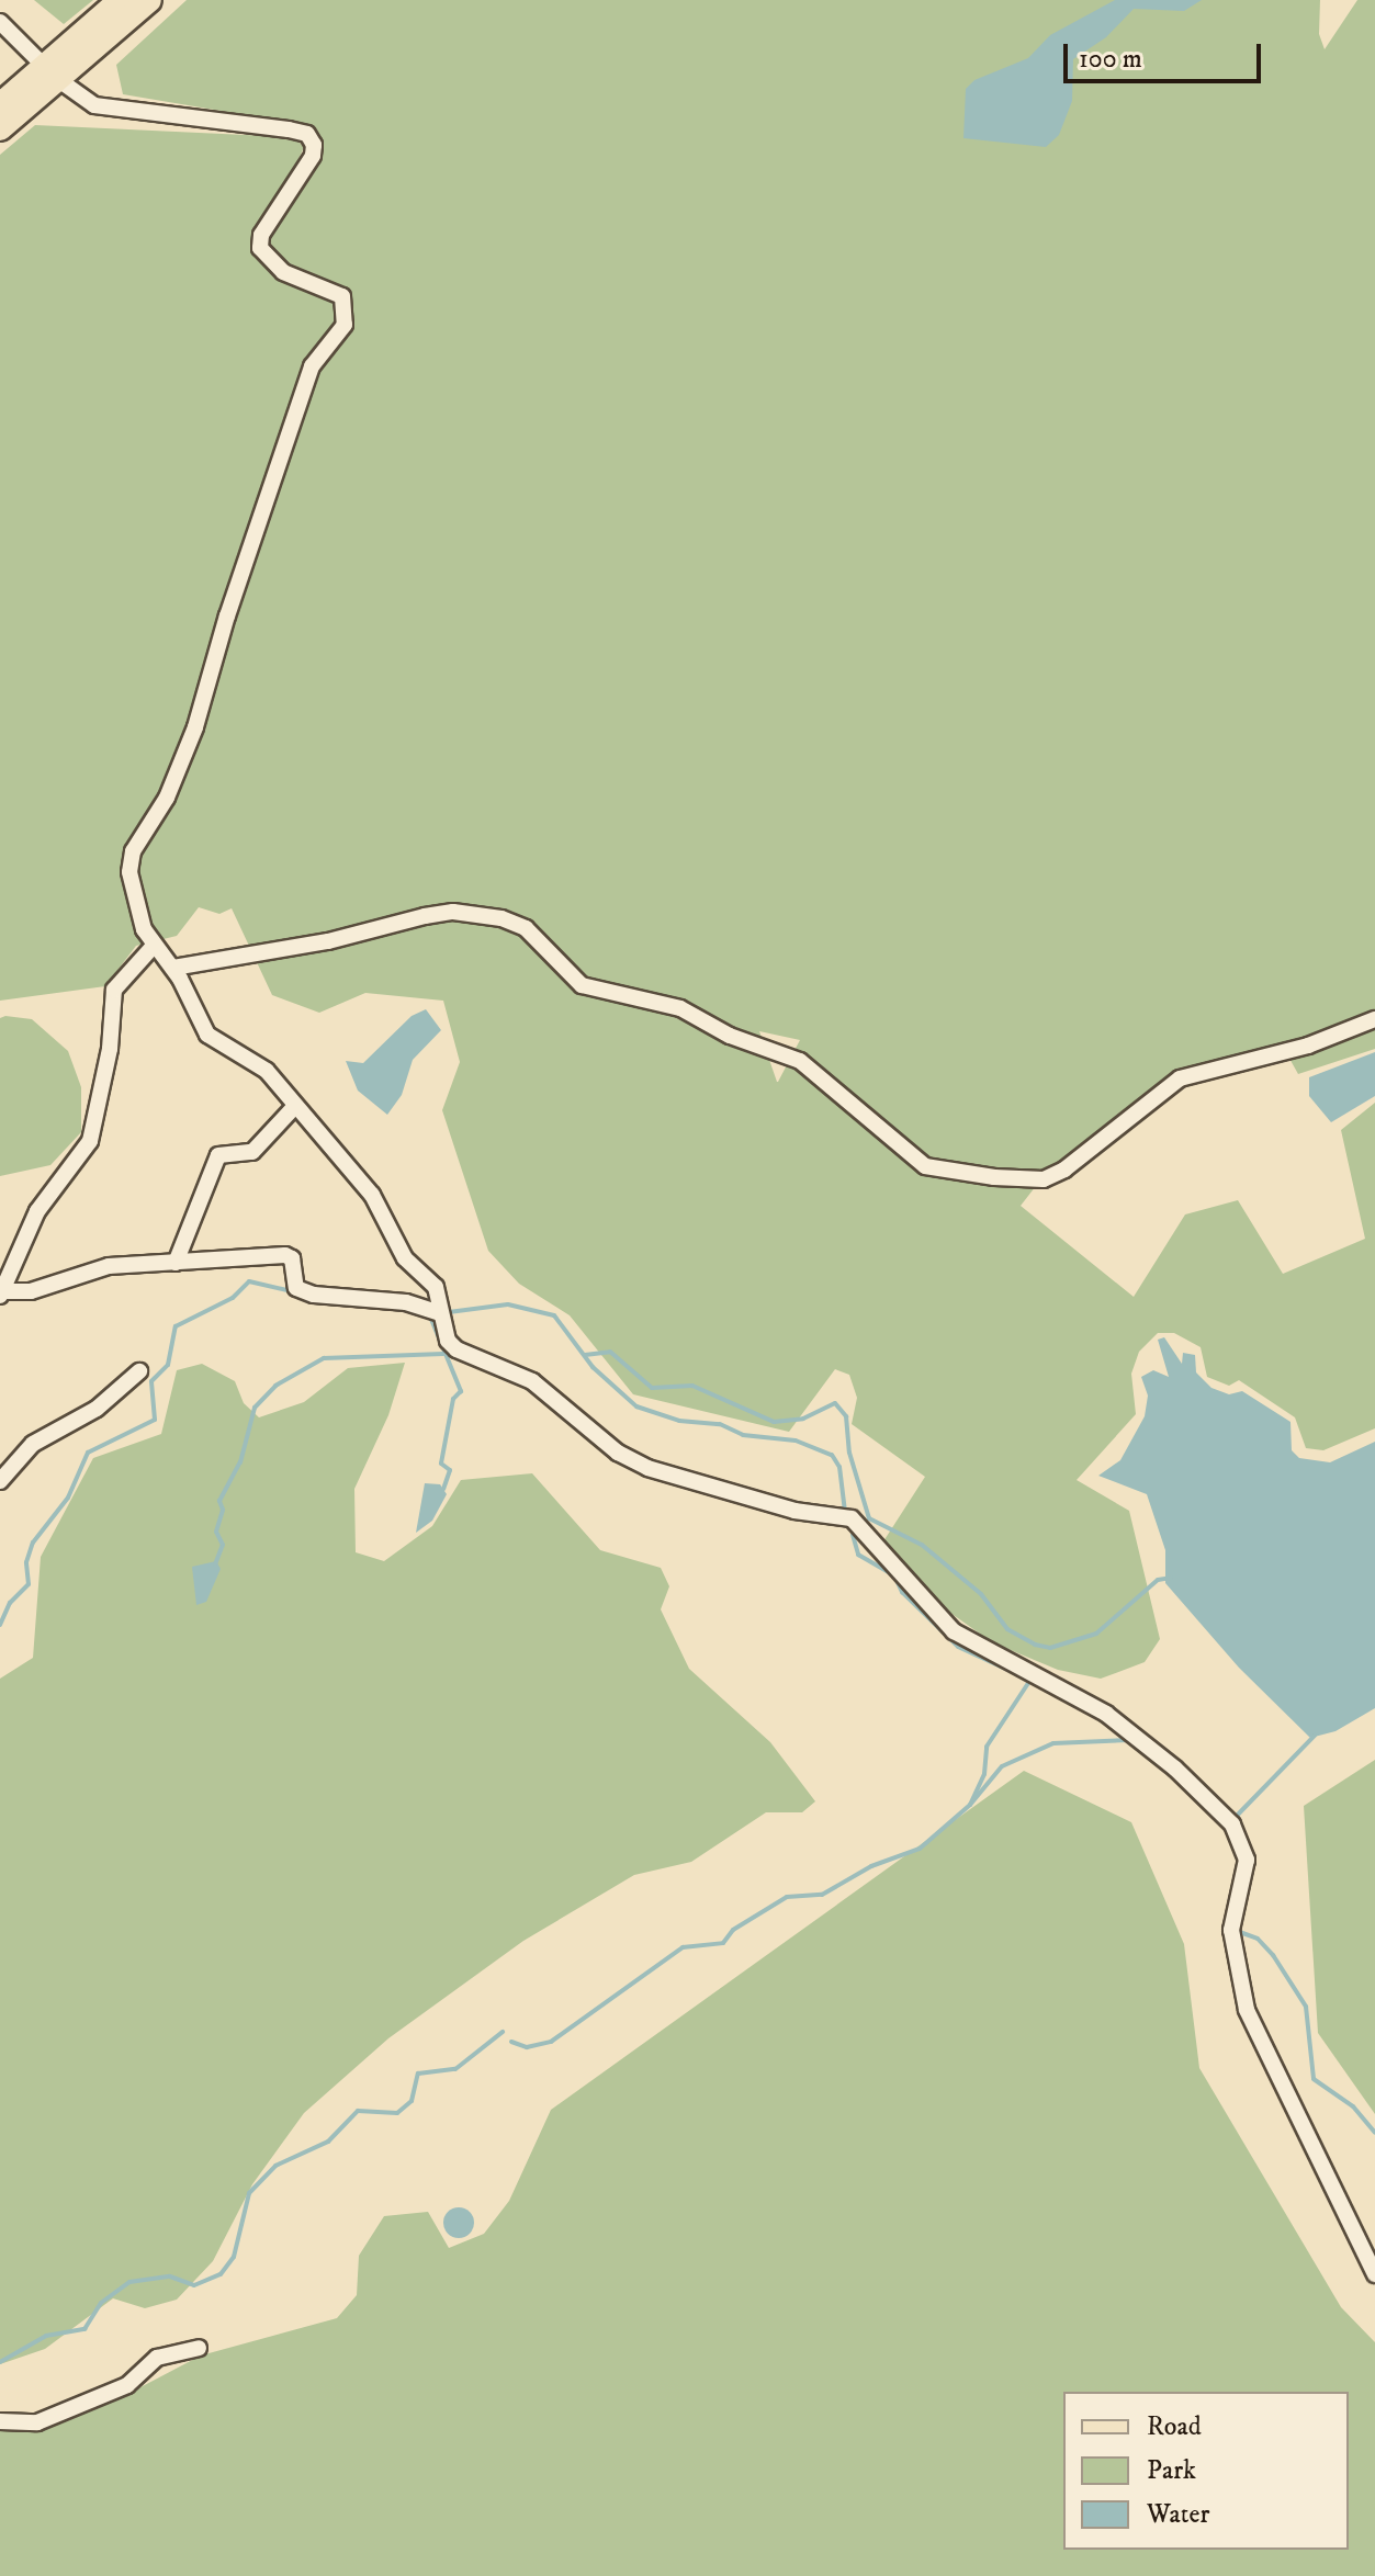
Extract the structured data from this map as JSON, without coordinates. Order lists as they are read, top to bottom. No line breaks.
{"legend":["Road","Park","Water"],"scale_bar":"100 m"}
